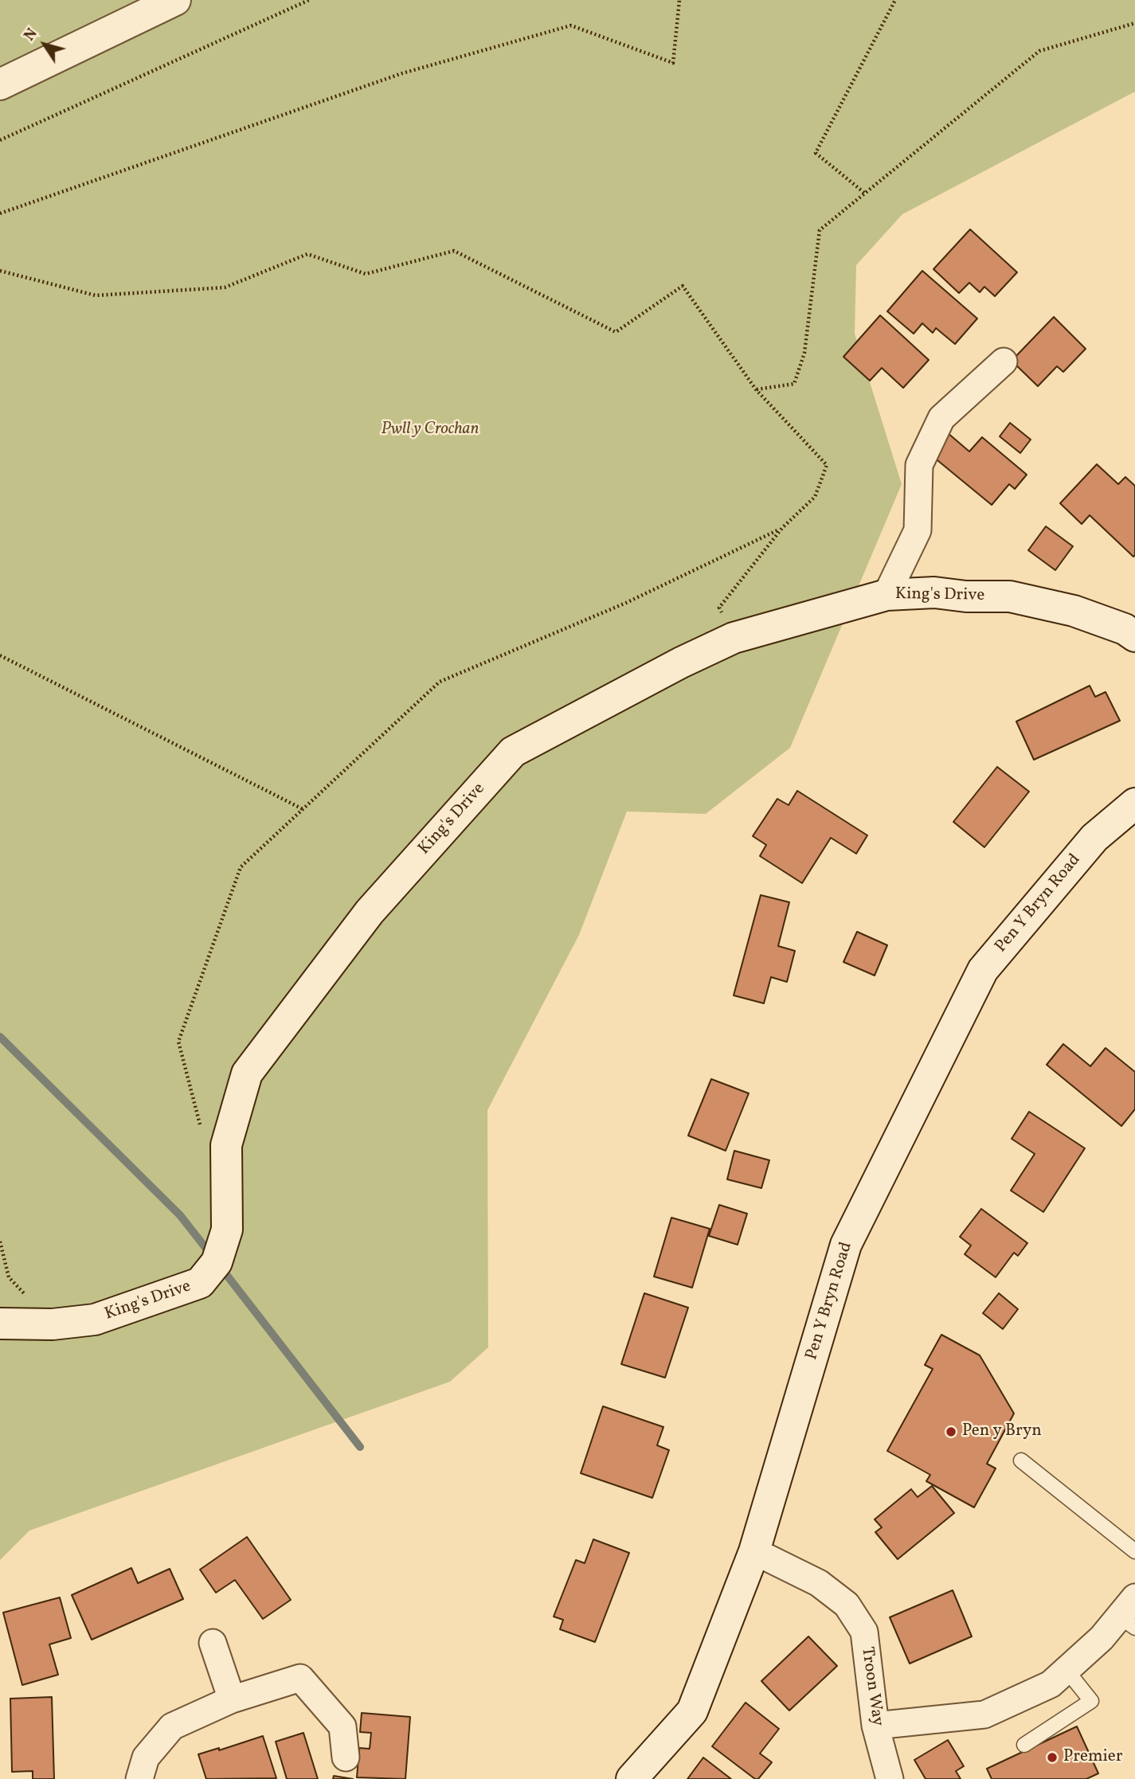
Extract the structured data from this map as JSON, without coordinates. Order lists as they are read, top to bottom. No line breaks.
{"streets":{"main road":["King's Drive","Pen Y Bryn Road"],"street":["Troon Way"]},"crossings":[["Pen Y Bryn Road","Troon Way"]],"parks":["Pwll y Crochan"],"places":["Pen y Bryn","Premier"],"north":"top left"}
